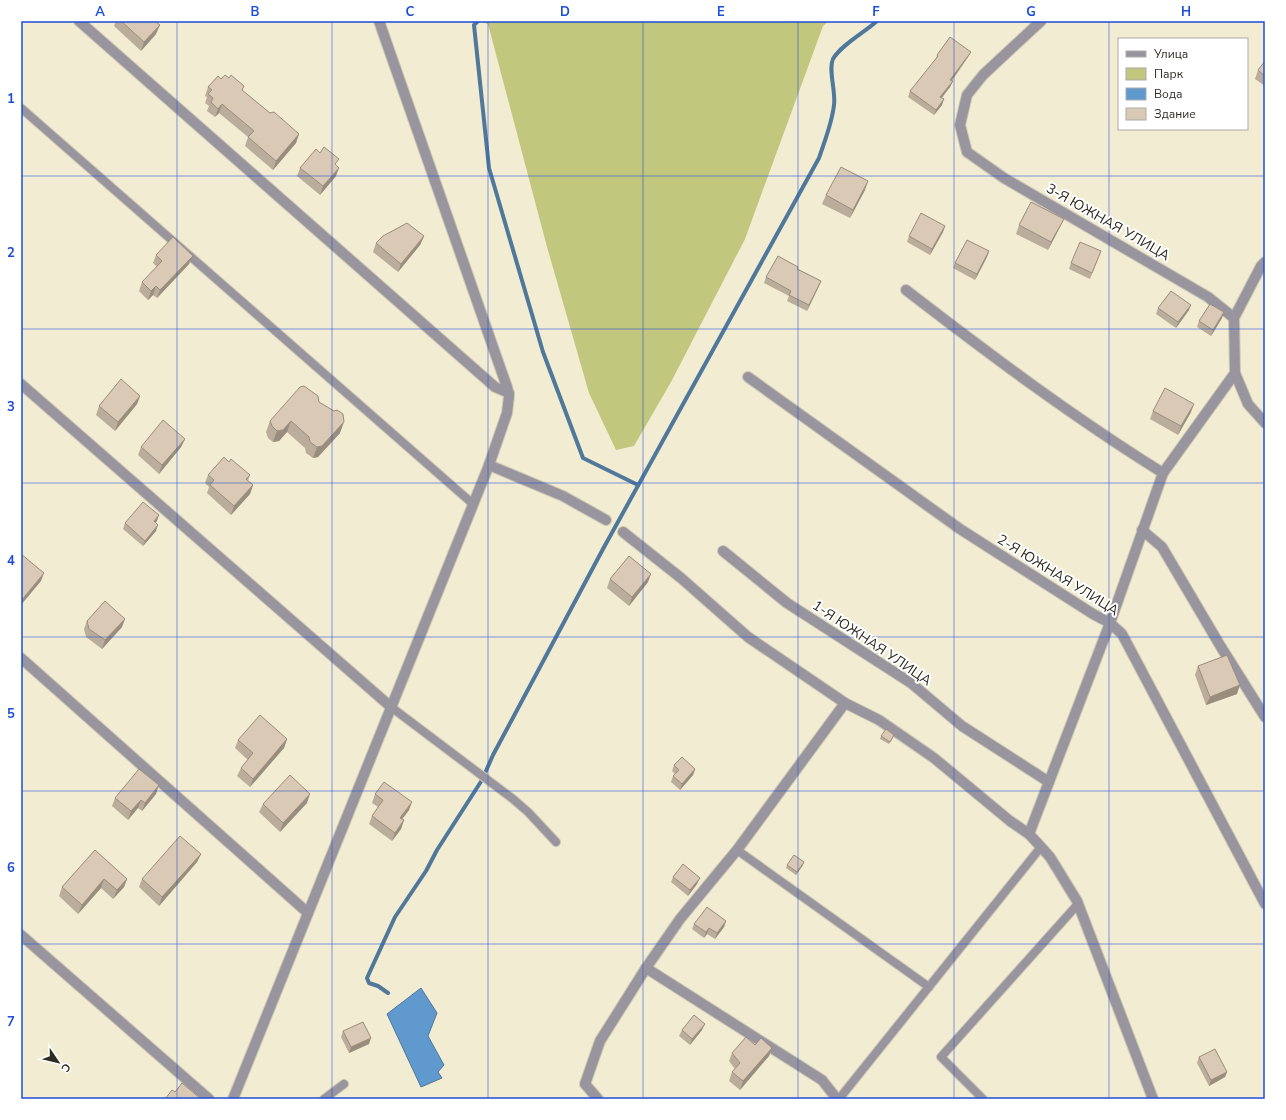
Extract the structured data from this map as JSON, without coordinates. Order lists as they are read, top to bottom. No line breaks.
{"streets":{"street":["3-Я ЮЖНАЯ УЛИЦА","2-Я ЮЖНАЯ УЛИЦА","1-Я ЮЖНАЯ УЛИЦА"]},"legend":["Улица","Парк","Вода","Здание"],"north":"bottom right","grid":{"columns":["A","B","C","D","E","F","G","H"],"rows":["1","2","3","4","5","6","7"]}}
